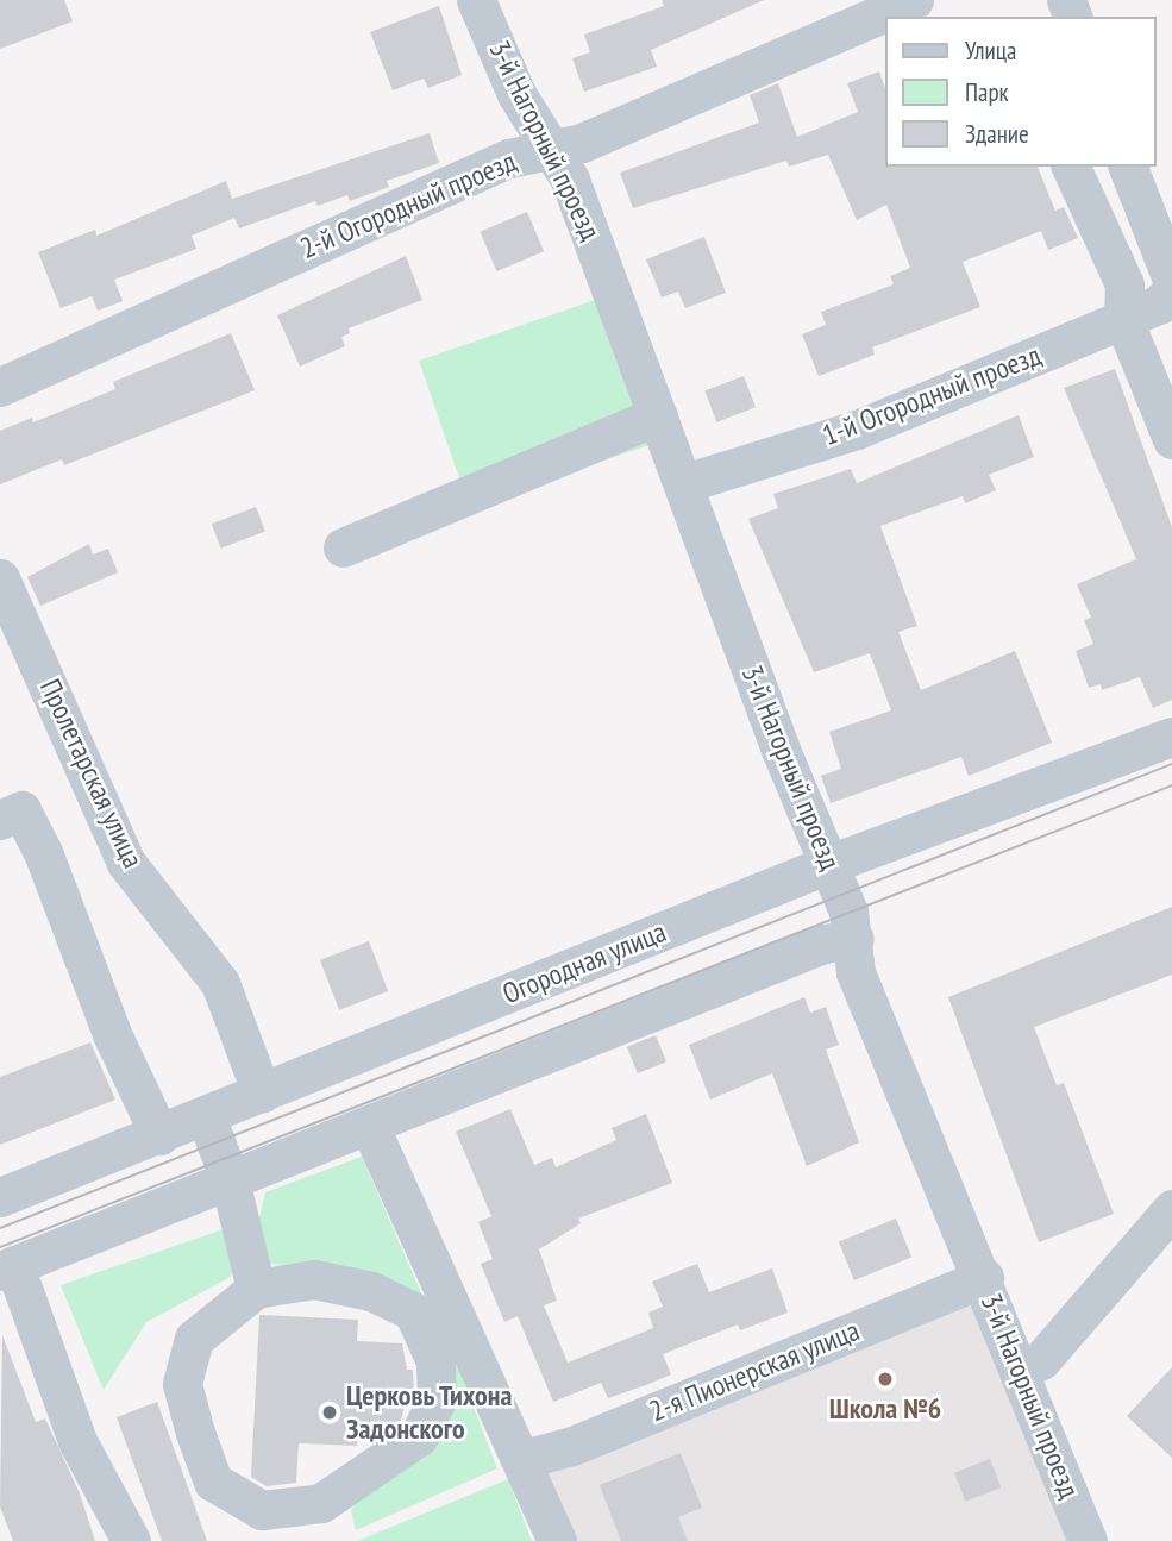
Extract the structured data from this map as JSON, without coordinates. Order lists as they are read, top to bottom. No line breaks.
{"streets":{"street":["3-й Нагорный проезд","2-й Огородный проезд","1-й Огородный проезд","Пролетарская улица","Огородная улица","2-я Пионерская улица"]},"crossings":[["3-й Нагорный проезд","2-й Огородный проезд"],["3-й Нагорный проезд","1-й Огородный проезд"],["3-й Нагорный проезд","Огородная улица"],["3-й Нагорный проезд","2-я Пионерская улица"],["Пролетарская улица","Огородная улица"]],"places":["Школа №6","Церковь Тихона Задонского"],"legend":["Улица","Парк","Здание"]}
